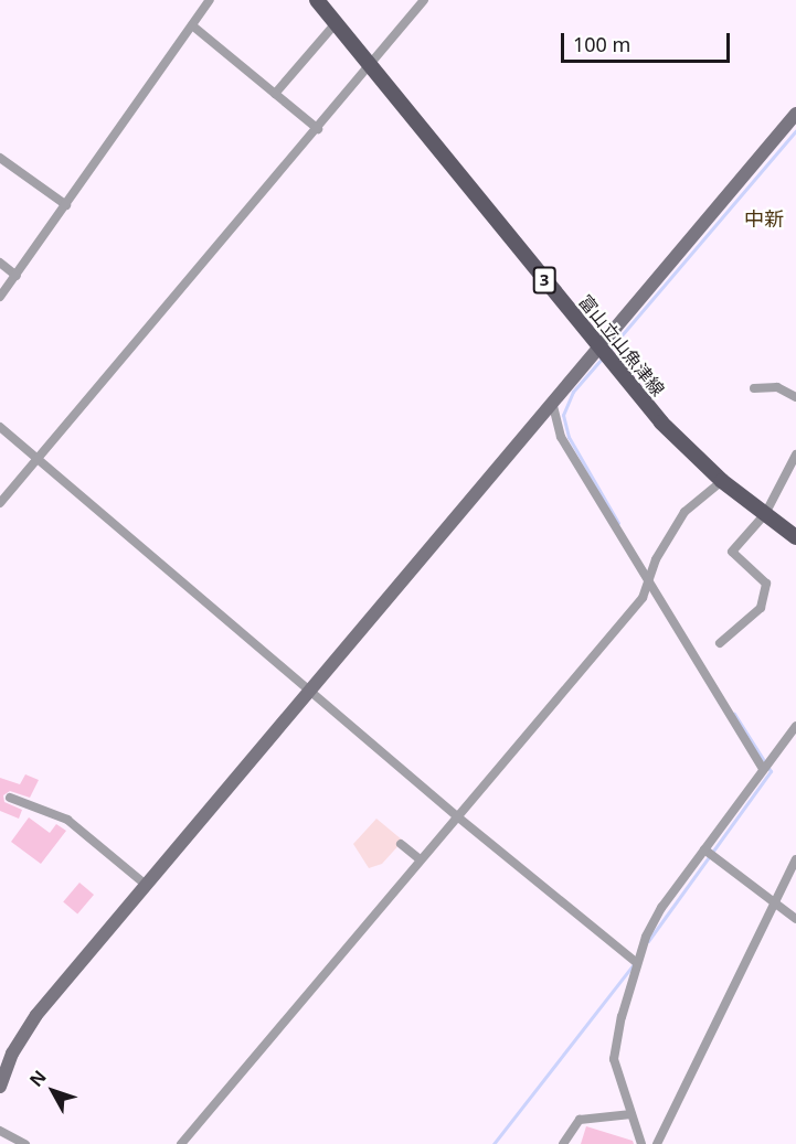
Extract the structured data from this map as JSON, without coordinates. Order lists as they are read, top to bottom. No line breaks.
{"streets":{"main road":["3","富山立山魚津線"]},"districts":["中新"],"scale_bar":"100 m","north":"top left"}
